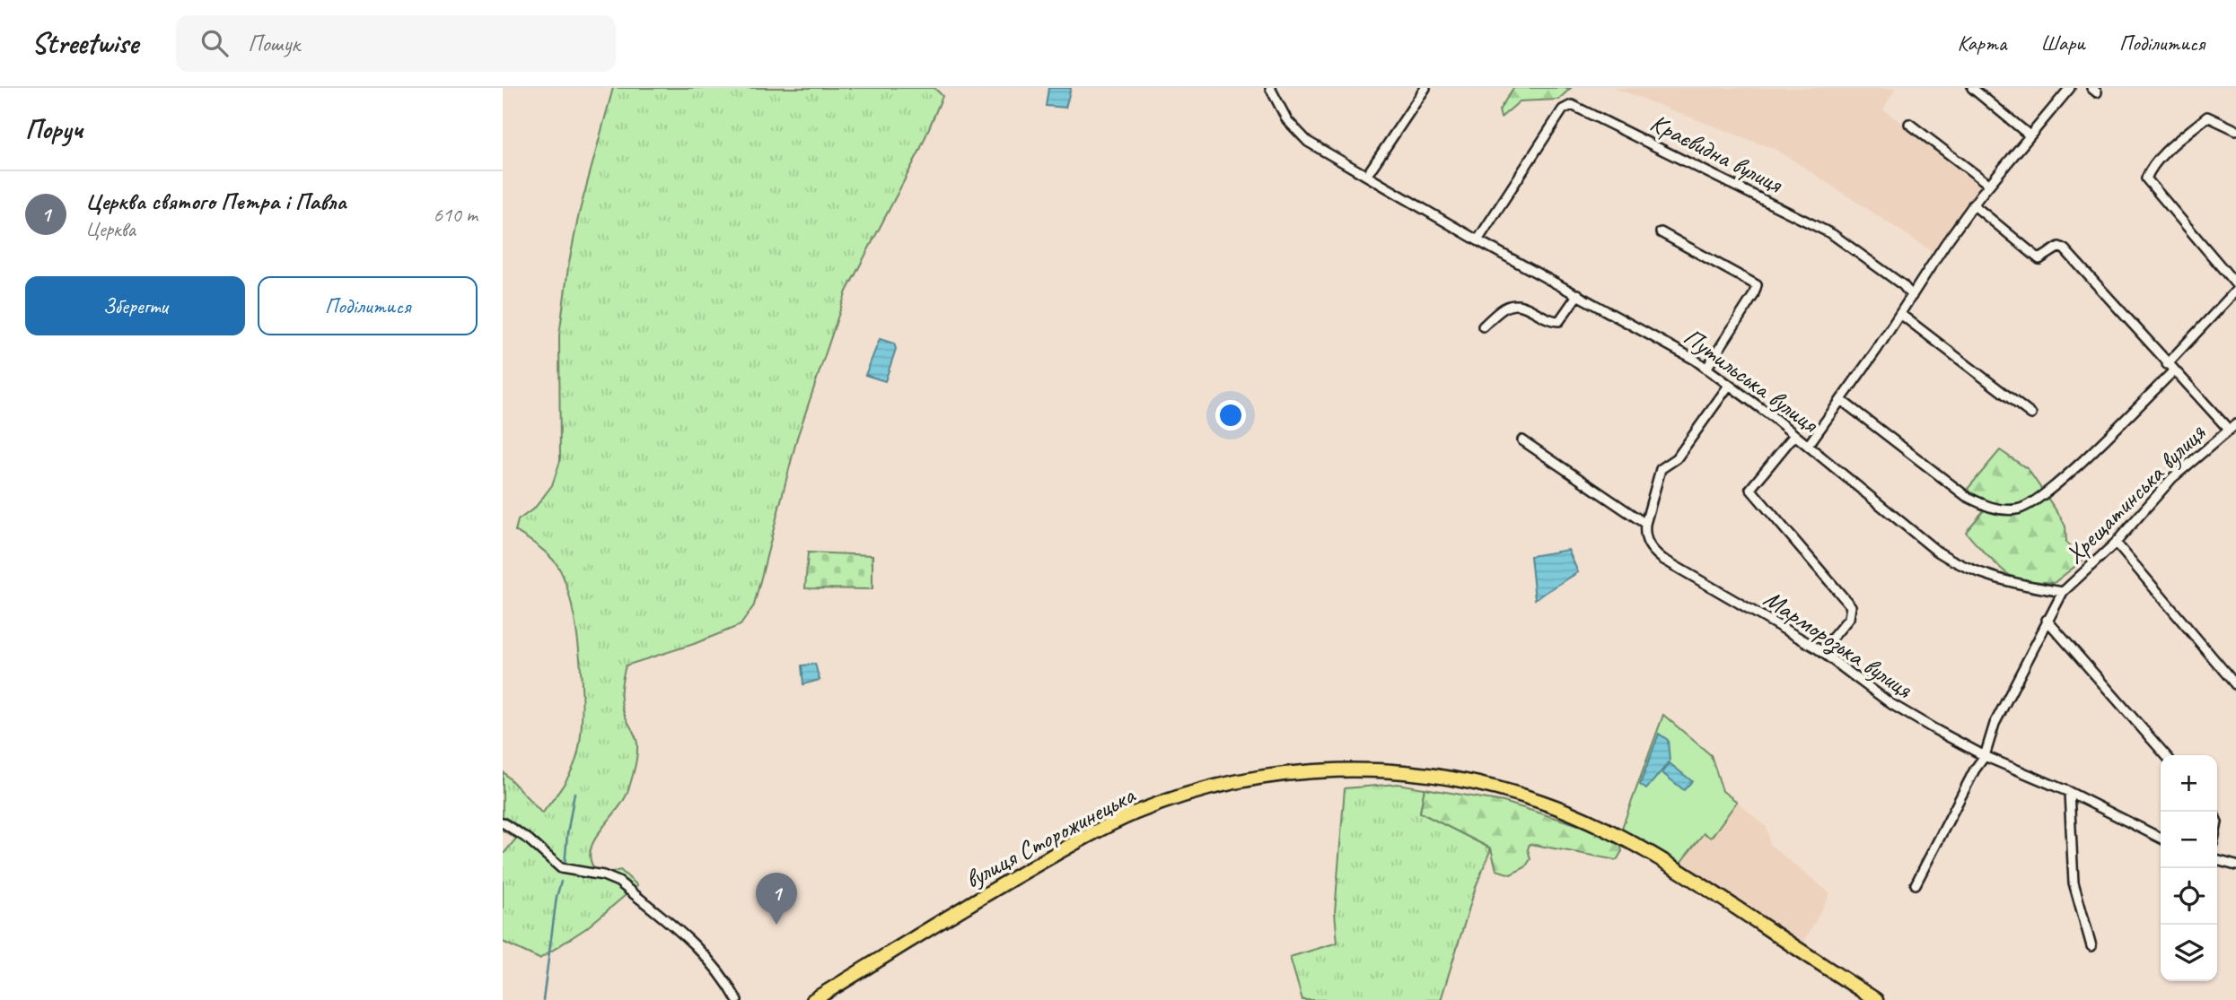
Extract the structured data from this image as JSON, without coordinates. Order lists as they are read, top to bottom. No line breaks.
{"streets":{"main road":["вулиця Сторожинецька"],"street":["Краєвидна вулиця","Путильська вулиця","Хрещатинська вулиця","Марморозька вулиця"]},"crossings":[["Краєвидна вулиця","Путильська вулиця"],["Путильська вулиця","Хрещатинська вулиця"]],"page":{"header":"Streetwise","search":"Пошук","nav":["Карта","Шари","Поділитися"],"heading":"Поруч","list":[{"mark":"1","name":"Церква святого Петра і Павла","note":"Церква","value":"610 m"}],"buttons":["Зберегти","Поділитися"],"map_buttons":["+","−"],"pins":"1"}}
